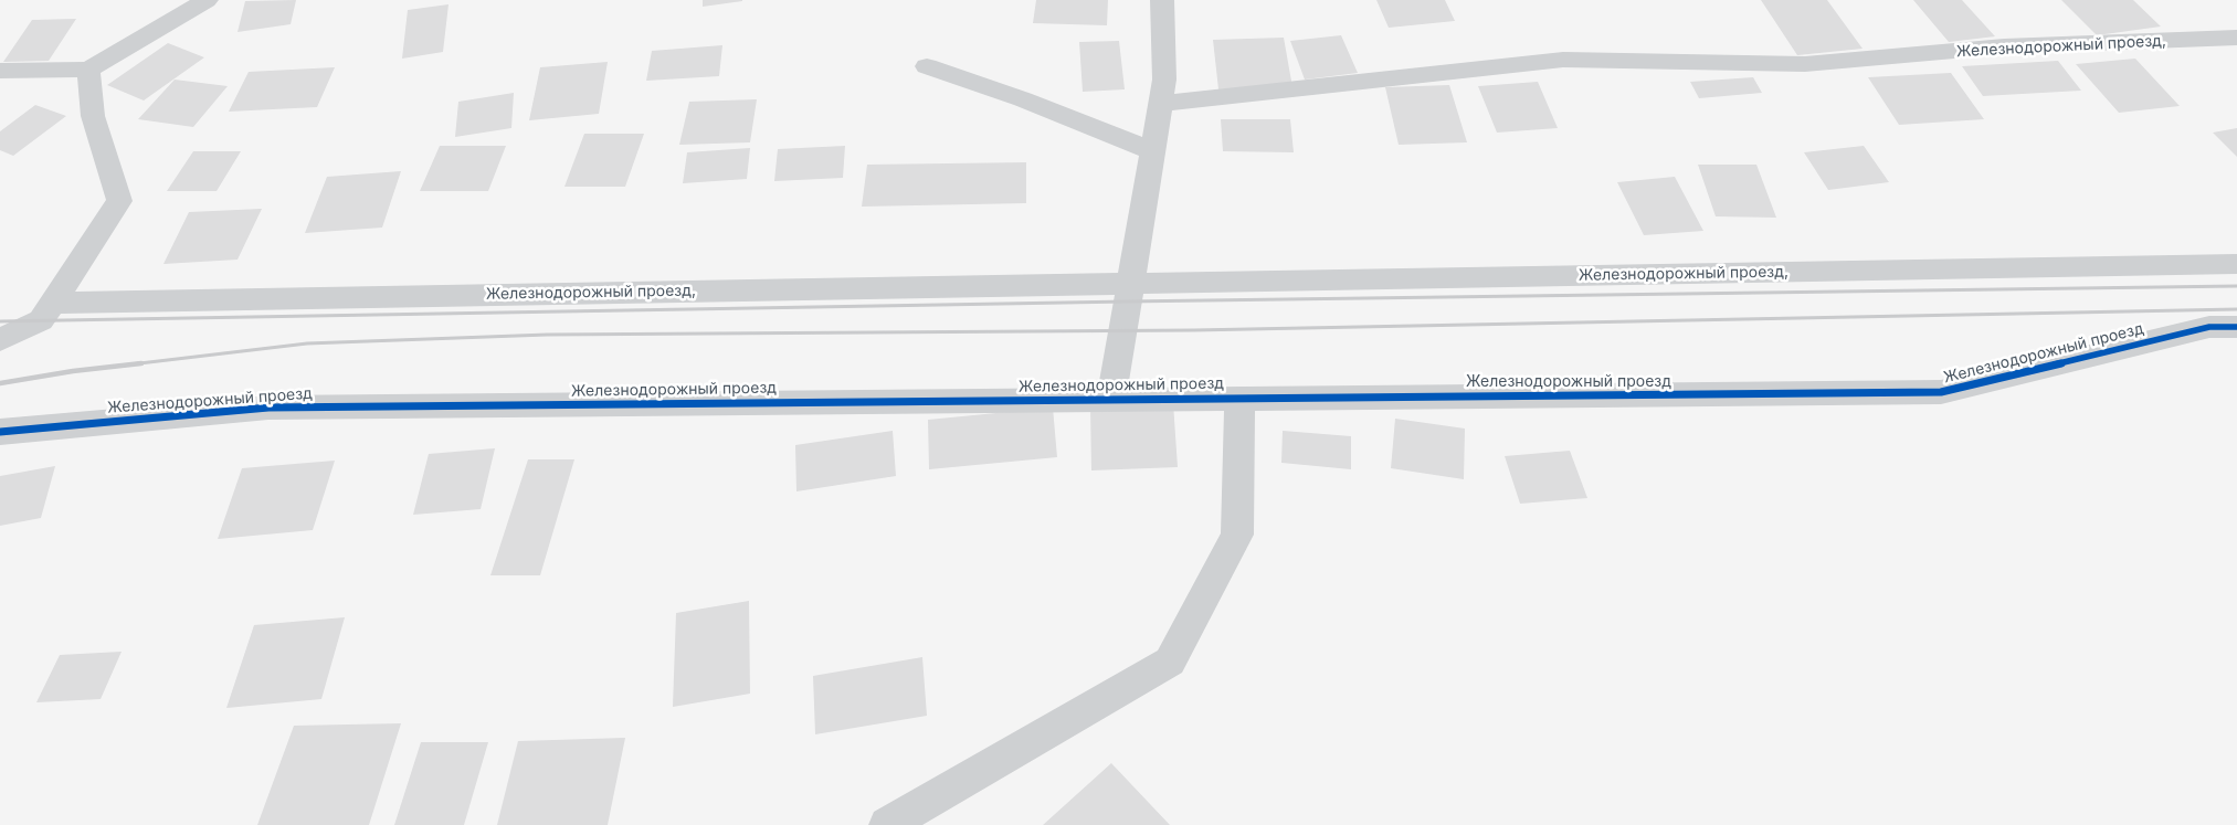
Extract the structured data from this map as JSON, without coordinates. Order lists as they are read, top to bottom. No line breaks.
{"streets":{"street":["Железнодорожный проезд,","Железнодорожный проезд"]}}
